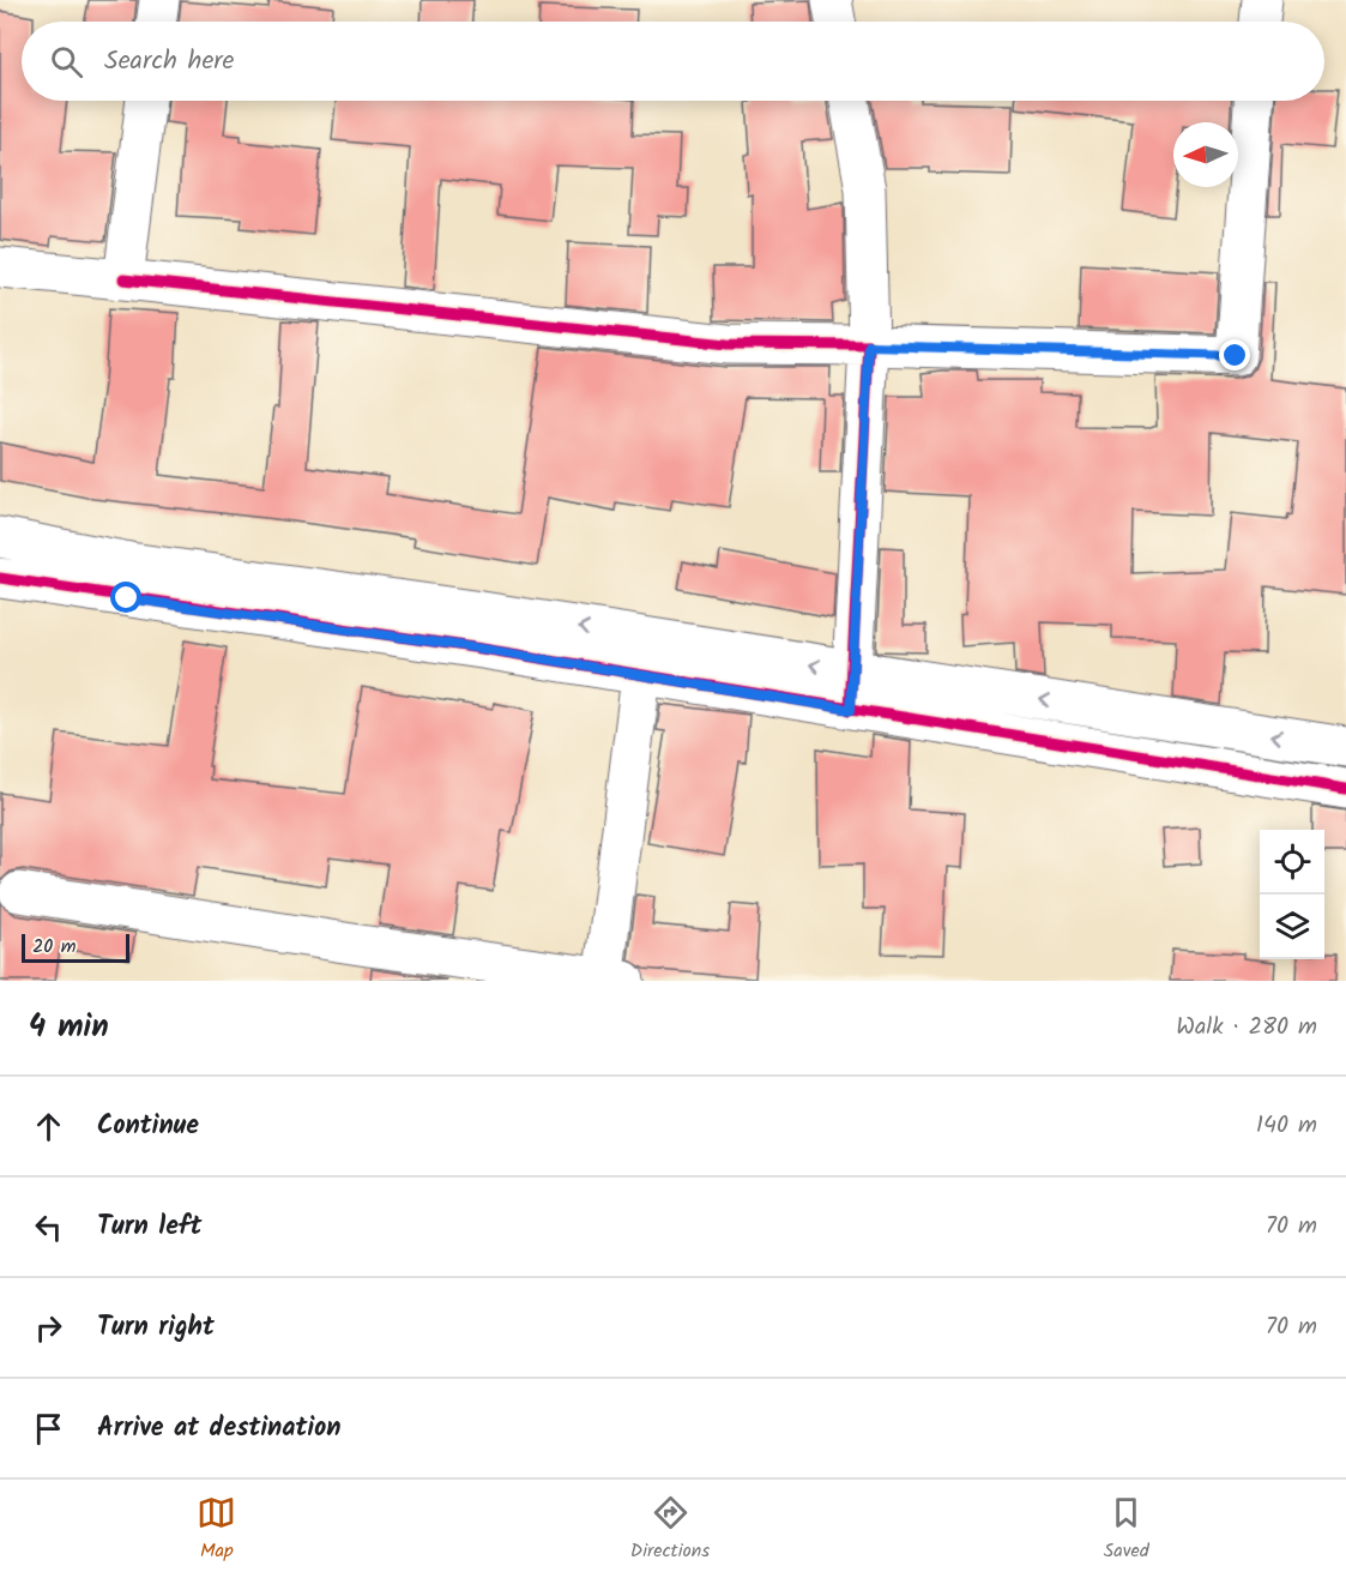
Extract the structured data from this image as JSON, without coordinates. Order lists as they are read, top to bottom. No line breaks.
{"scale_bar":"20 m","north":"left","page":{"search":"Search here","scale":"20 m","heading":["4 min","Walk · 280 m"],"list":[["Continue","140 m"],["Turn left","70 m"],["Turn right","70 m"],"Arrive at destination"],"nav":["Map","Directions","Saved"]}}
